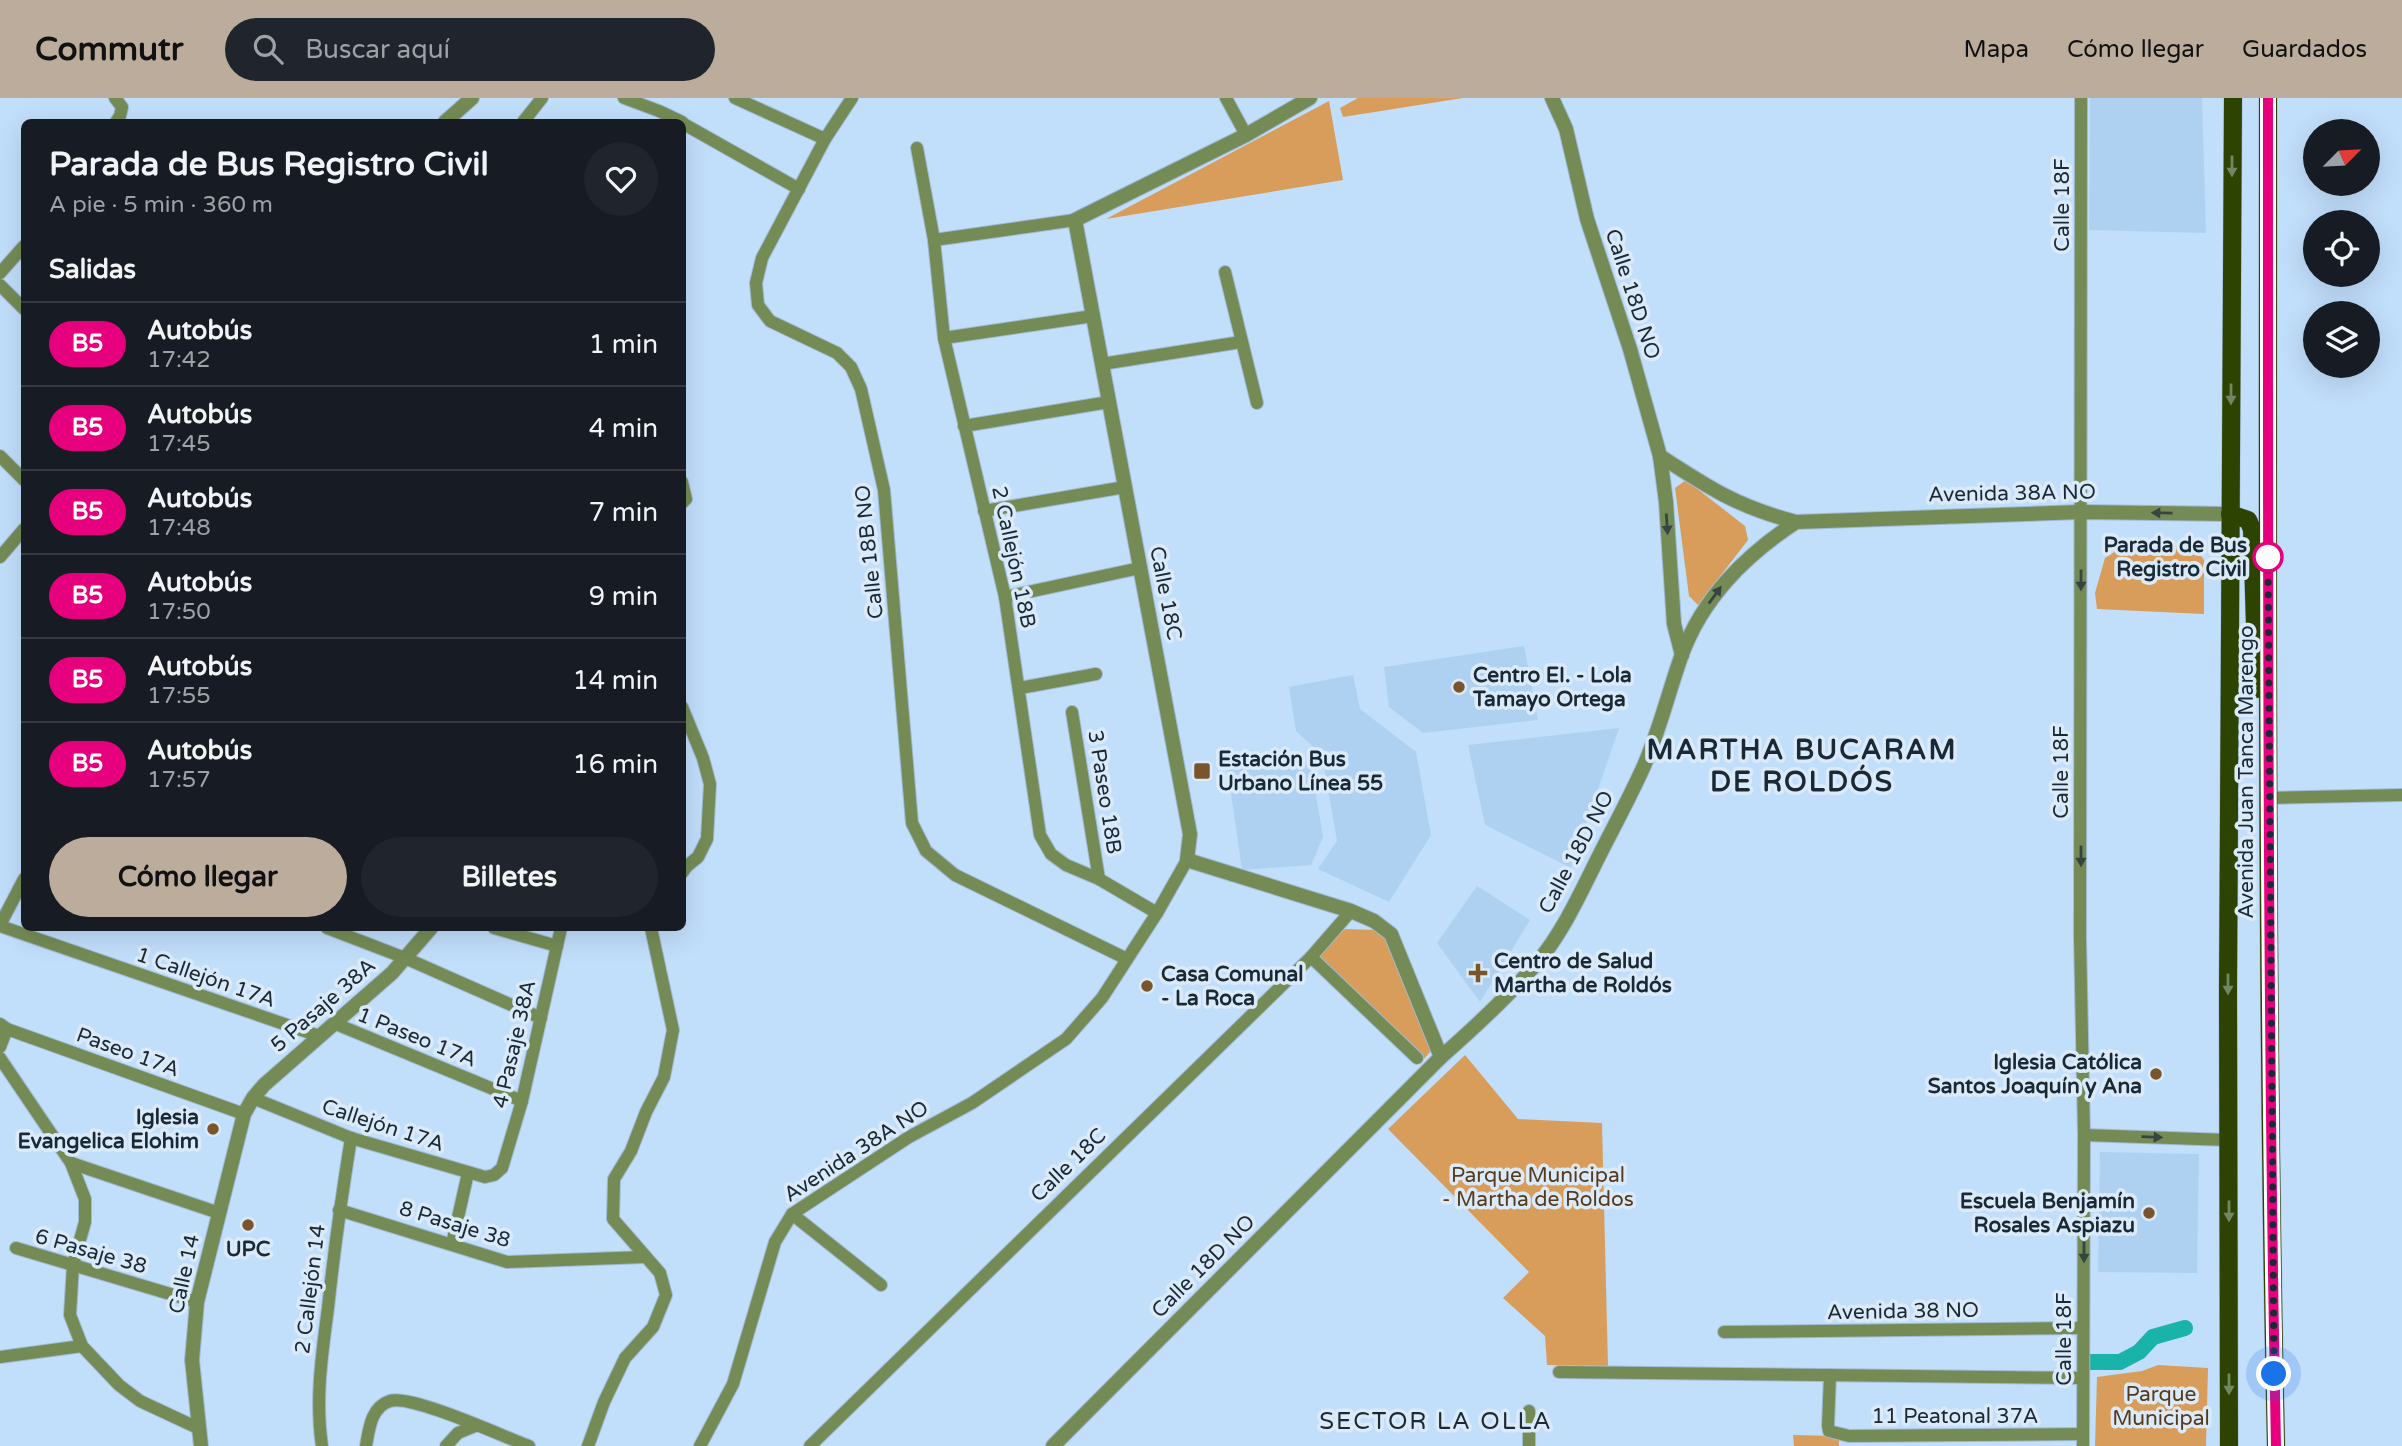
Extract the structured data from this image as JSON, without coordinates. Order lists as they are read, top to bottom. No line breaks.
{"streets":{"main road":["Avenida Juan Tanca Marengo"],"street":["Calle 18F","Calle 18D NO","Avenida 38A NO","Calle 18B NO","2 Callejón 18B","Calle 18C","3 Paseo 18B","1 Callejón 17A","5 Pasaje 38A","1 Paseo 17A","4 Pasaje 38A","Paseo 17A","Callejón 17A","8 Pasaje 38","6 Pasaje 38","Calle 14","2 Callejón 14","Avenida 38 NO","11 Peatonal 37A"]},"crossings":[["Calle 18F","Avenida 38A NO"],["Calle 18F","Avenida 38 NO"],["Calle 18F","11 Peatonal 37A"],["Calle 18D NO","Avenida 38A NO"],["Avenida 38A NO","Calle 18B NO"],["Avenida 38A NO","Calle 18C"],["Avenida 38A NO","Avenida Juan Tanca Marengo"],["Calle 18B NO","Calle 18C"],["2 Callejón 18B","Calle 18C"],["2 Callejón 18B","3 Paseo 18B"],["1 Callejón 17A","5 Pasaje 38A"],["5 Pasaje 38A","1 Paseo 17A"],["5 Pasaje 38A","Paseo 17A"],["5 Pasaje 38A","Callejón 17A"],["5 Pasaje 38A","Calle 14"],["1 Paseo 17A","4 Pasaje 38A"],["4 Pasaje 38A","Callejón 17A"],["Paseo 17A","Calle 14"],["Callejón 17A","2 Callejón 14"],["8 Pasaje 38","2 Callejón 14"],["6 Pasaje 38","Calle 14"]],"one_way":["Calle 18F"],"districts":["MARTHA BUCARAM DE ROLDÓS","SECTOR LA OLLA"],"parks":["Parque Municipal - Martha de Roldos","Parque Municipal"],"places":{"other":["Parada de Bus Registro Civil","Centro EI. - Lola Tamayo Ortega","Casa Comunal - La Roca","Iglesia Católica Santos Joaquín y Ana","Iglesia Evangelica Elohim","Escuela Benjamín Rosales Aspiazu","UPC"],"transit":["Estación Bus Urbano Línea 55"],"health":["Centro de Salud Martha de Roldós"]},"lines":["bus line B5"],"north":"top right","page":{"header":"Commutr","search":"Buscar aquí","nav":["Mapa","Cómo llegar","Guardados"],"heading":[["Parada de Bus Registro Civil","A pie · 5 min · 360 m"],"Salidas"],"list":[{"mark":"B5","name":"Autobús","note":"17:42","value":"1 min"},{"mark":"B5","name":"Autobús","note":"17:45","value":"4 min"},{"mark":"B5","name":"Autobús","note":"17:48","value":"7 min"},{"mark":"B5","name":"Autobús","note":"17:50","value":"9 min"},{"mark":"B5","name":"Autobús","note":"17:55","value":"14 min"},{"mark":"B5","name":"Autobús","note":"17:57","value":"16 min"}],"buttons":["Cómo llegar","Billetes"]}}
